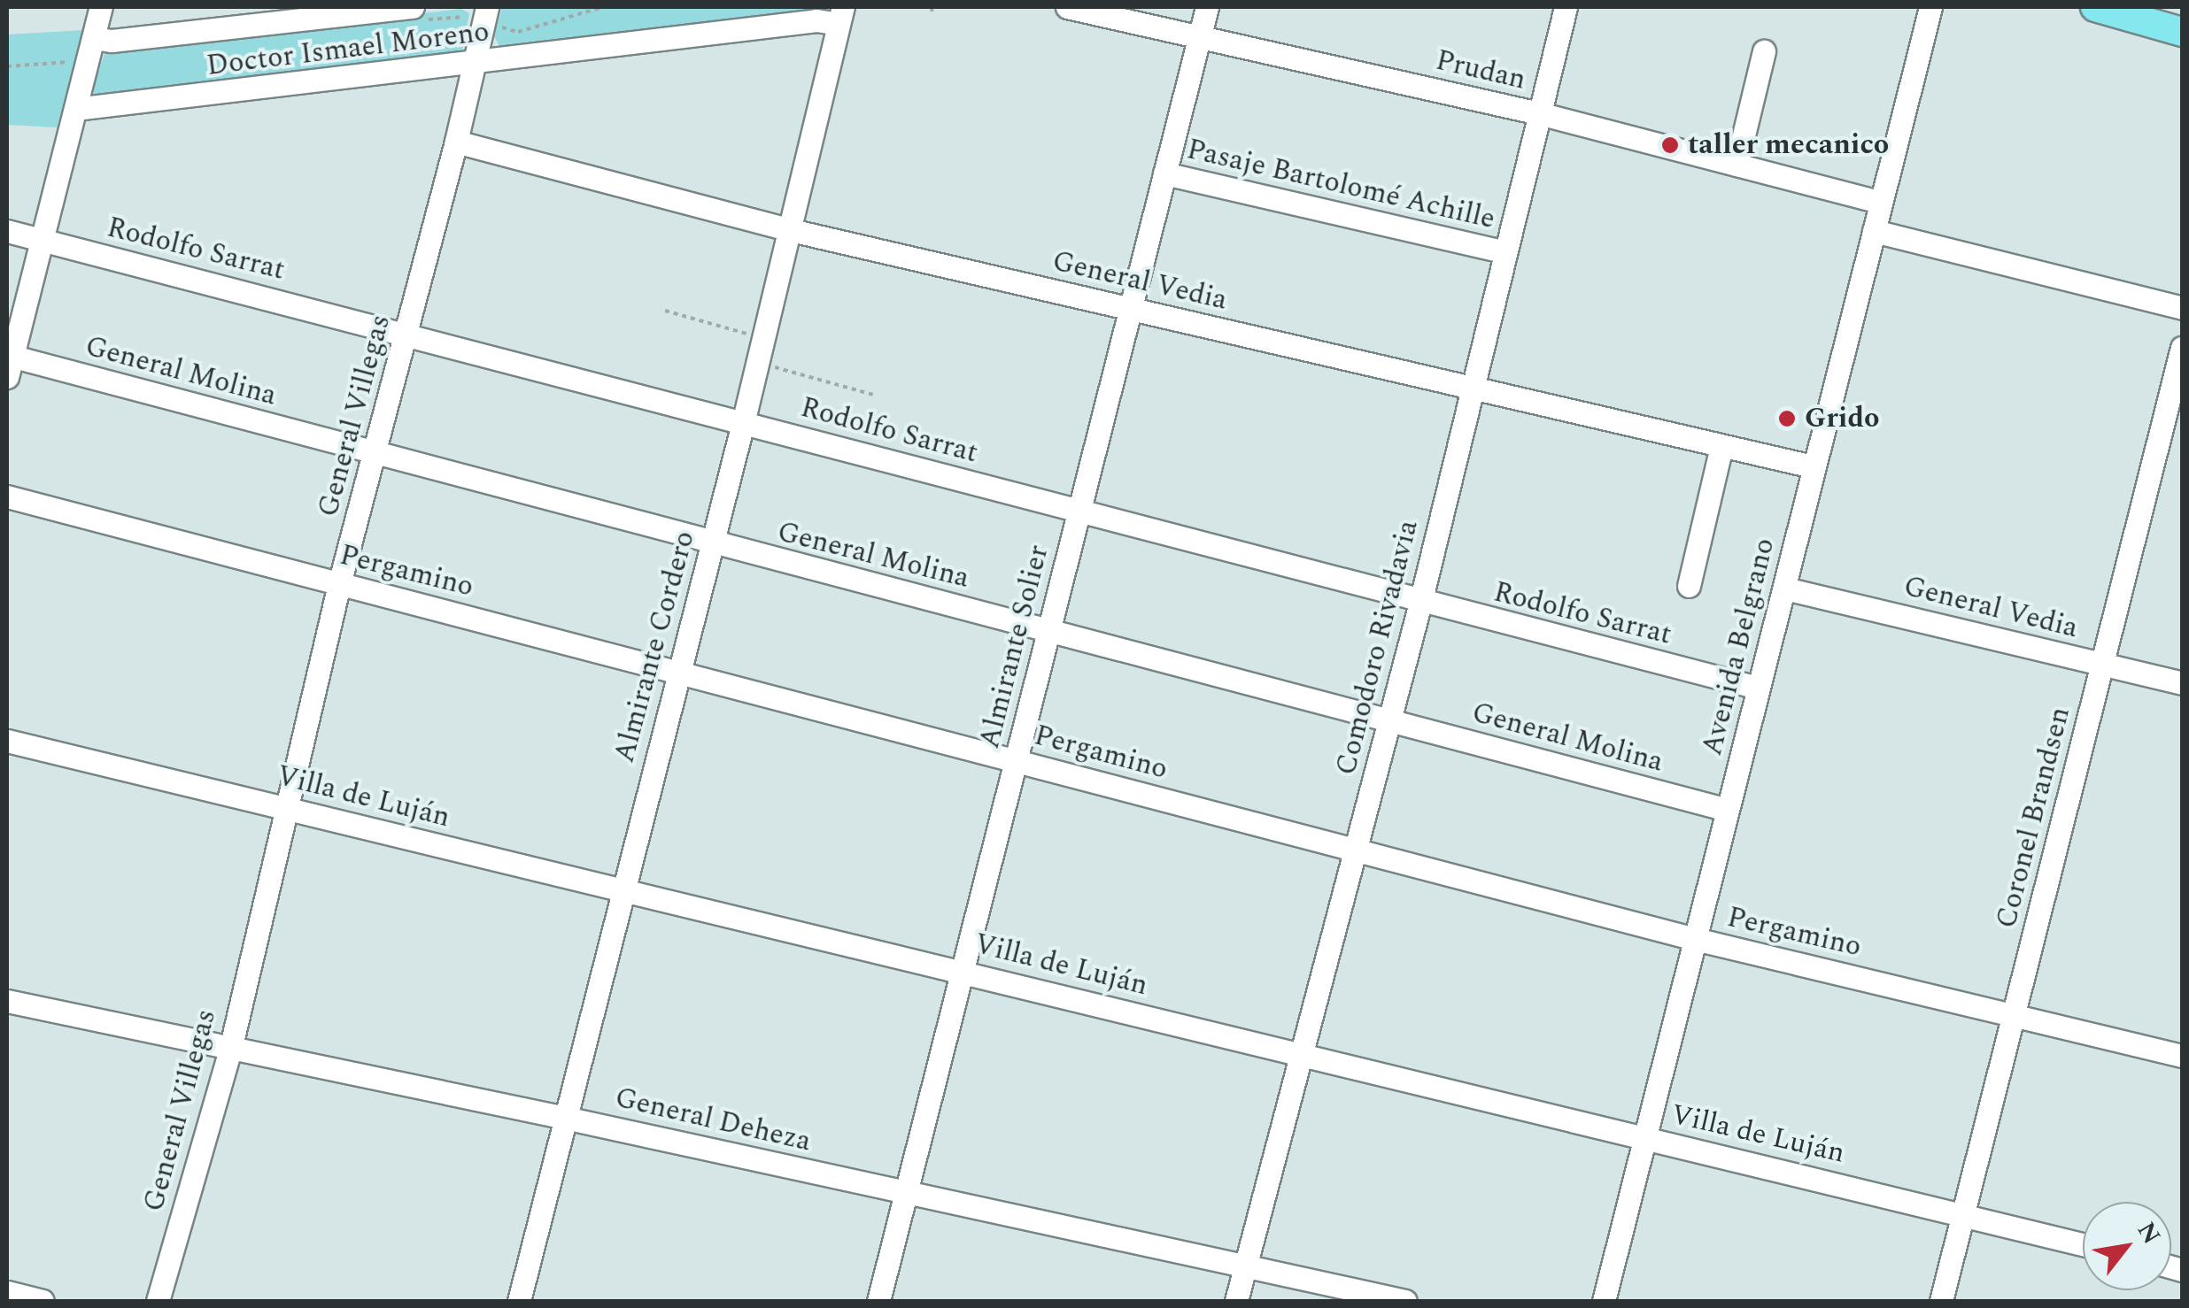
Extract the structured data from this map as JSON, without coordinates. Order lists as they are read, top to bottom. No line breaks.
{"streets":{"street":["Doctor Ismael Moreno","Prudan","Pasaje Bartolomé Achille","Rodolfo Sarrat","General Vedia","General Molina","General Villegas","Pergamino","Almirante Cordero","Almirante Solier","Avenida Belgrano","Comodoro Rivadavia","Villa de Luján","Coronel Brandsen","General Deheza"]},"crossings":[["Doctor Ismael Moreno","General Villegas"],["Doctor Ismael Moreno","Almirante Cordero"],["Prudan","Almirante Solier"],["Prudan","Avenida Belgrano"],["Prudan","Comodoro Rivadavia"],["Pasaje Bartolomé Achille","Almirante Solier"],["Pasaje Bartolomé Achille","Comodoro Rivadavia"],["Rodolfo Sarrat","General Villegas"],["Rodolfo Sarrat","Almirante Cordero"],["Rodolfo Sarrat","Almirante Solier"],["Rodolfo Sarrat","Avenida Belgrano"],["Rodolfo Sarrat","Comodoro Rivadavia"],["General Vedia","General Villegas"],["General Vedia","Almirante Cordero"],["General Vedia","Almirante Solier"],["General Vedia","Avenida Belgrano"],["General Vedia","Comodoro Rivadavia"],["General Vedia","Coronel Brandsen"],["General Molina","General Villegas"],["General Molina","Almirante Cordero"],["General Molina","Almirante Solier"],["General Molina","Avenida Belgrano"],["General Molina","Comodoro Rivadavia"],["General Villegas","Pergamino"],["General Villegas","Villa de Luján"],["General Villegas","General Deheza"],["Pergamino","Almirante Cordero"],["Pergamino","Almirante Solier"],["Pergamino","Avenida Belgrano"],["Pergamino","Comodoro Rivadavia"],["Pergamino","Coronel Brandsen"],["Almirante Cordero","Villa de Luján"],["Almirante Cordero","General Deheza"],["Almirante Solier","Villa de Luján"],["Almirante Solier","General Deheza"],["Avenida Belgrano","Villa de Luján"],["Comodoro Rivadavia","Villa de Luján"],["Comodoro Rivadavia","General Deheza"],["Villa de Luján","Coronel Brandsen"]],"places":["taller mecanico","Grido"],"north":"top right"}
